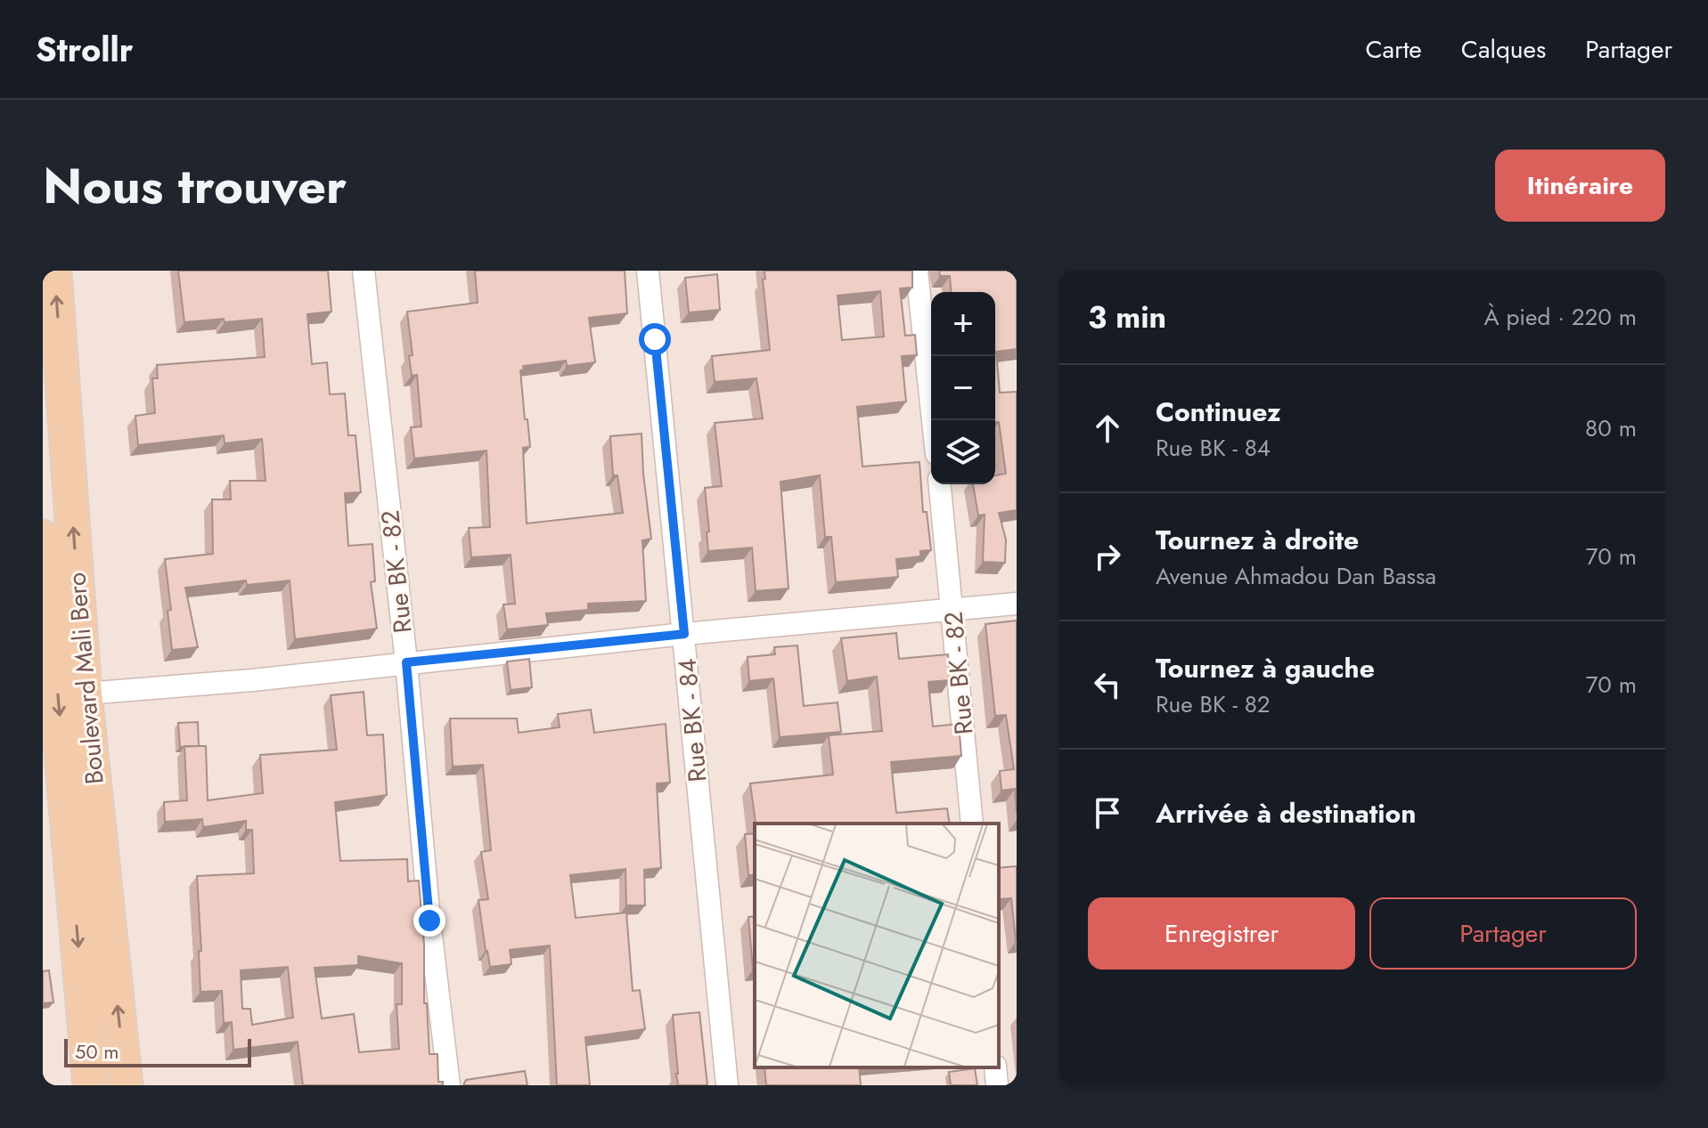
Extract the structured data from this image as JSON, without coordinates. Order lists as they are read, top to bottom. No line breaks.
{"streets":{"main road":["Boulevard Mali Bero"],"street":["Rue BK - 82","Rue BK - 84"]},"scale_bar":"50 m","page":{"header":"Strollr","nav":["Carte","Calques","Partager"],"title":"Nous trouver","buttons":["Itinéraire",["Enregistrer","Partager"]],"heading":["3 min","À pied · 220 m"],"map_buttons":["+","−"],"list":[["Continuez","Rue BK - 84","80 m"],["Tournez à droite","Avenue Ahmadou Dan Bassa","70 m"],["Tournez à gauche","Rue BK - 82","70 m"],"Arrivée à destination"],"scale":"50 m"}}
